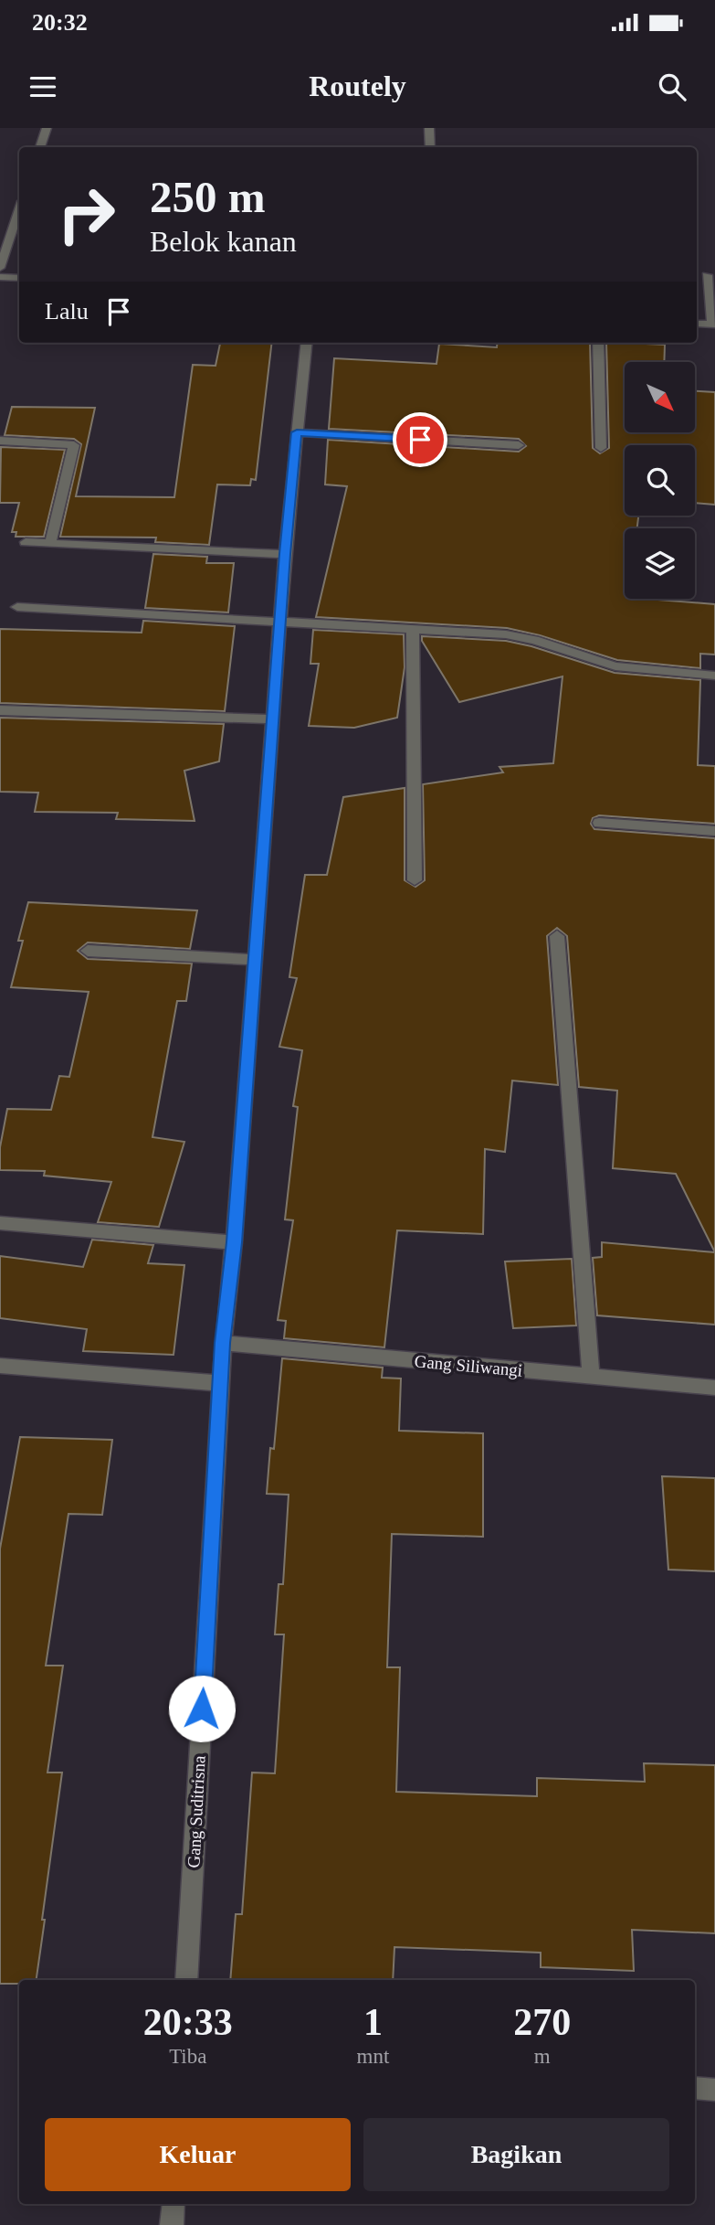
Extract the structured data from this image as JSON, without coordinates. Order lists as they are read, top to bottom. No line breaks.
{"streets":{"street":["Gang Siliwangi","Gang Suditrisna"]},"crossings":[["Gang Siliwangi","Gang Suditrisna"]],"north":"bottom right","page":{"status":"20:32","header":"Routely","turn":["250 m","Belok kanan"],"then":"Lalu","eta":["20:33","Tiba","1","mnt","270","m"],"buttons":["Keluar","Bagikan"]}}
